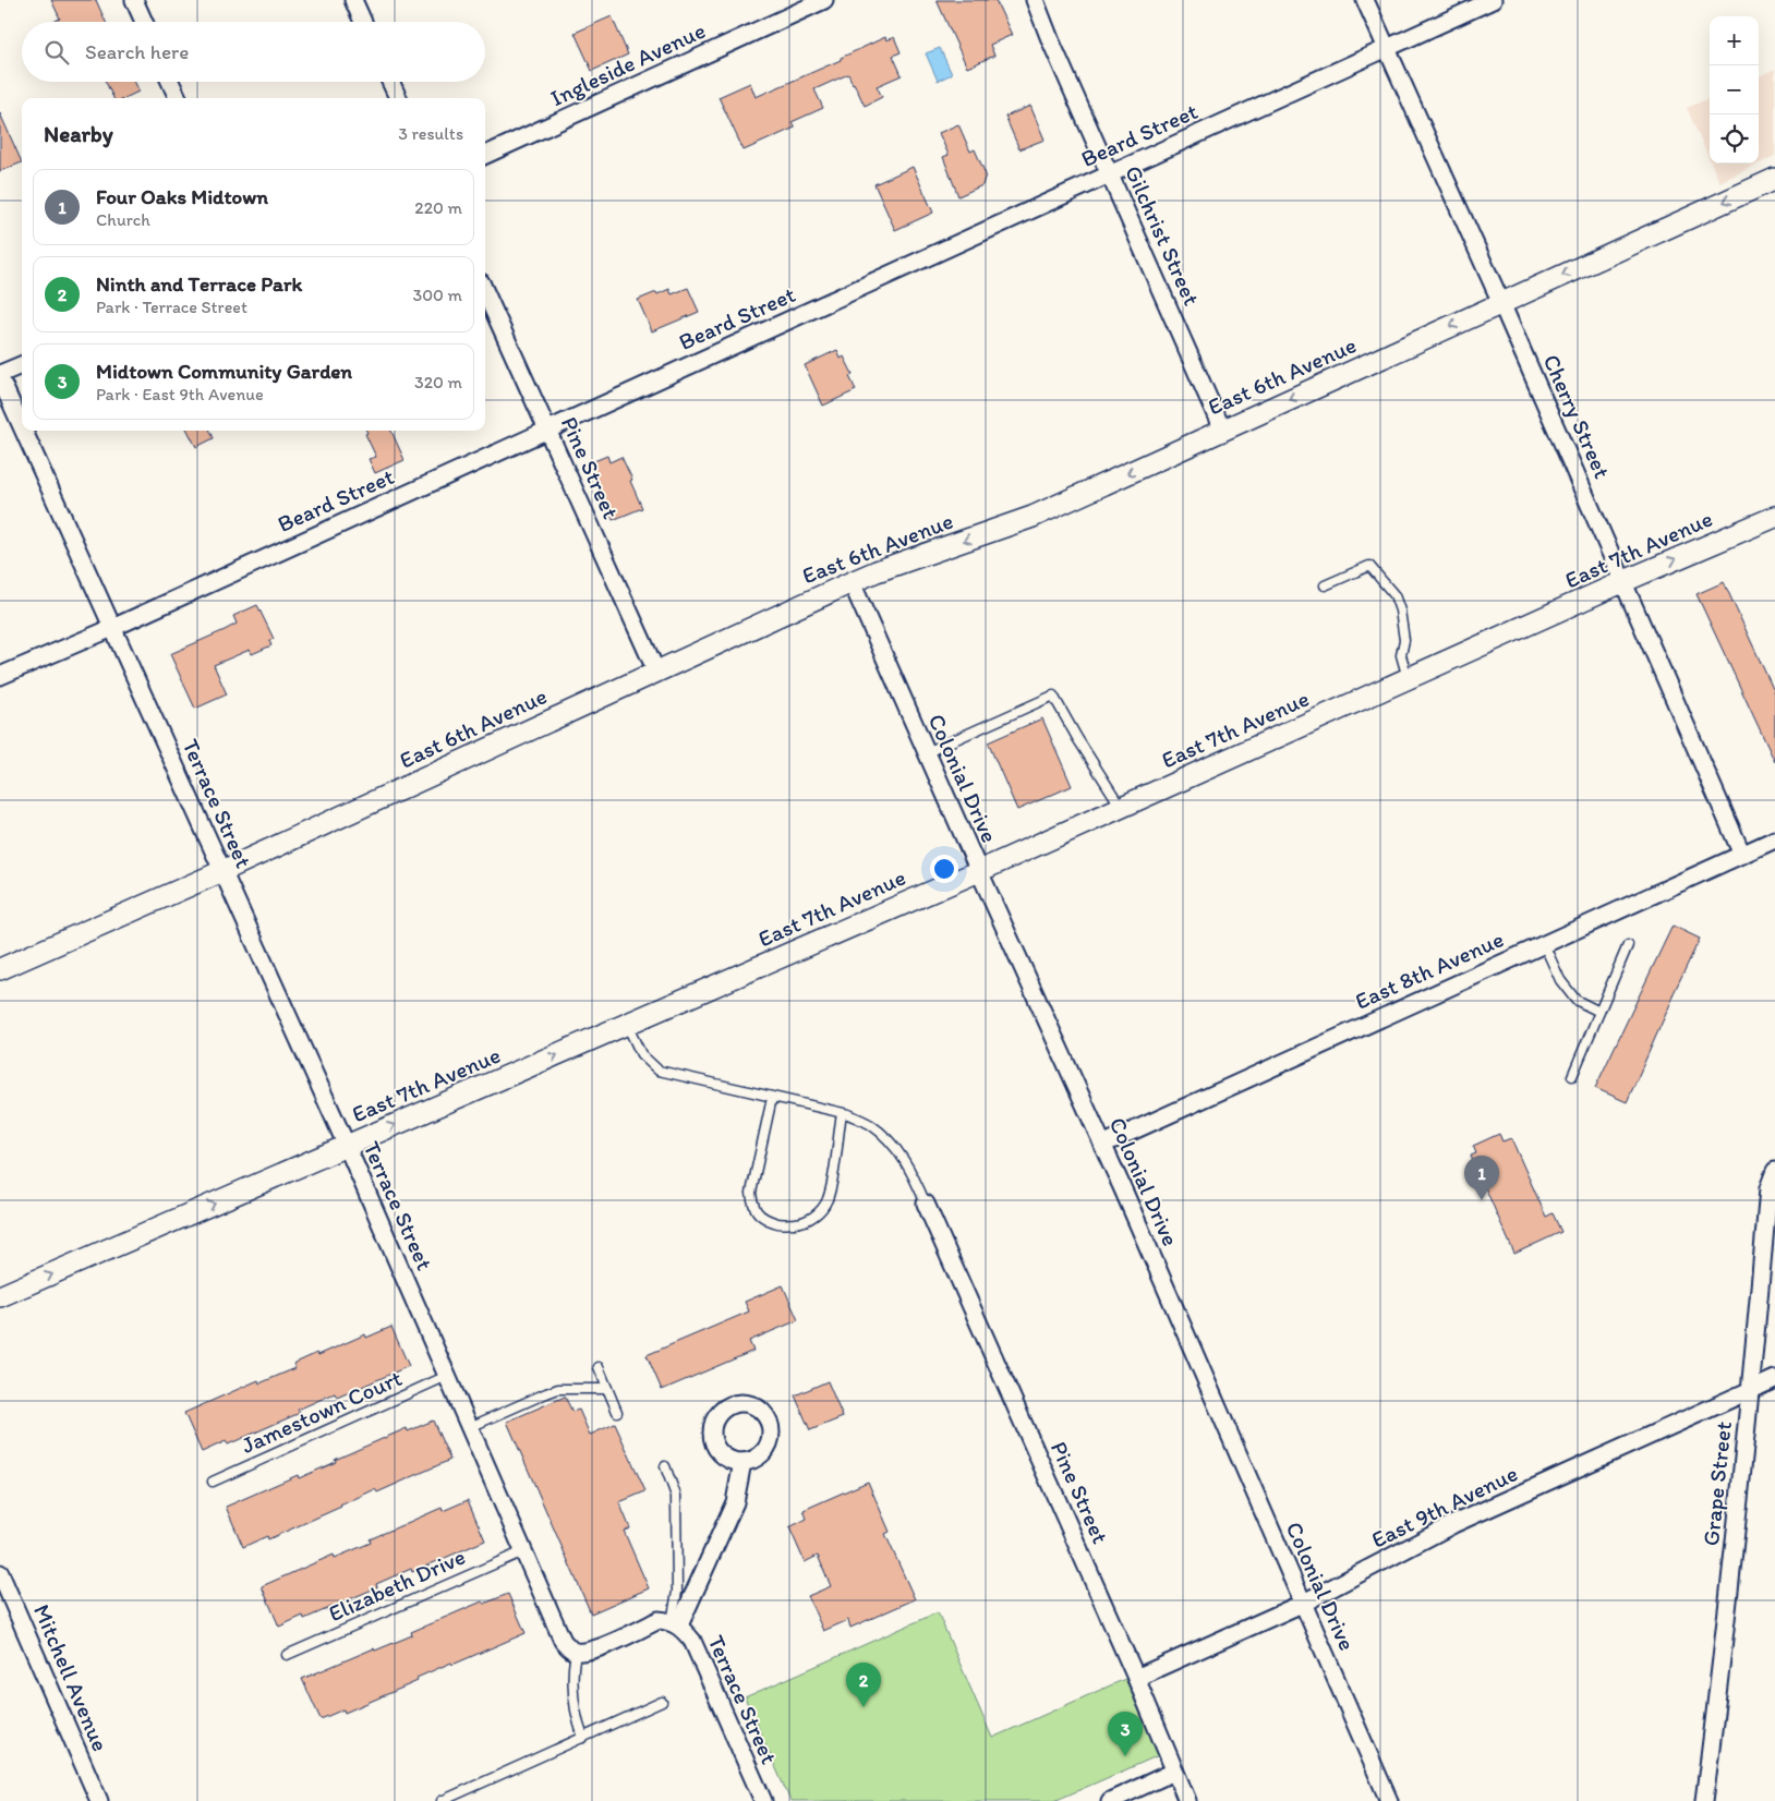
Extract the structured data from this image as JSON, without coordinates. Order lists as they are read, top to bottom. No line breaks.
{"streets":{"street":["Ingleside Avenue","Beard Street","Gilchrist Street","East 6th Avenue","Cherry Street","Pine Street","East 7th Avenue","Colonial Drive","Terrace Street","East 8th Avenue","Grape Street","East 9th Avenue","Mitchell Avenue"],"lane":["Jamestown Court","Elizabeth Drive"]},"crossings":[["Beard Street","Gilchrist Street"],["Beard Street","Cherry Street"],["Beard Street","Pine Street"],["Beard Street","Terrace Street"],["Gilchrist Street","East 6th Avenue"],["East 6th Avenue","Cherry Street"],["East 6th Avenue","Pine Street"],["East 6th Avenue","Colonial Drive"],["East 6th Avenue","Terrace Street"],["Cherry Street","East 7th Avenue"],["Cherry Street","East 8th Avenue"],["Pine Street","East 9th Avenue"],["East 7th Avenue","Colonial Drive"],["East 7th Avenue","Terrace Street"],["Colonial Drive","East 8th Avenue"],["Colonial Drive","East 9th Avenue"],["Terrace Street","Jamestown Court"],["Terrace Street","Elizabeth Drive"],["Grape Street","East 9th Avenue"]],"one_way":["East 6th Avenue","East 7th Avenue"],"page":{"map_buttons":["+","−"],"search":"Search here","heading":["Nearby","3 results"],"list":[{"mark":"1","name":"Four Oaks Midtown","note":"Church","value":"220 m"},{"mark":"2","name":"Ninth and Terrace Park","note":"Park · Terrace Street","value":"300 m"},{"mark":"3","name":"Midtown Community Garden","note":"Park · East 9th Avenue","value":"320 m"}],"pins":["1","2","3"]}}
